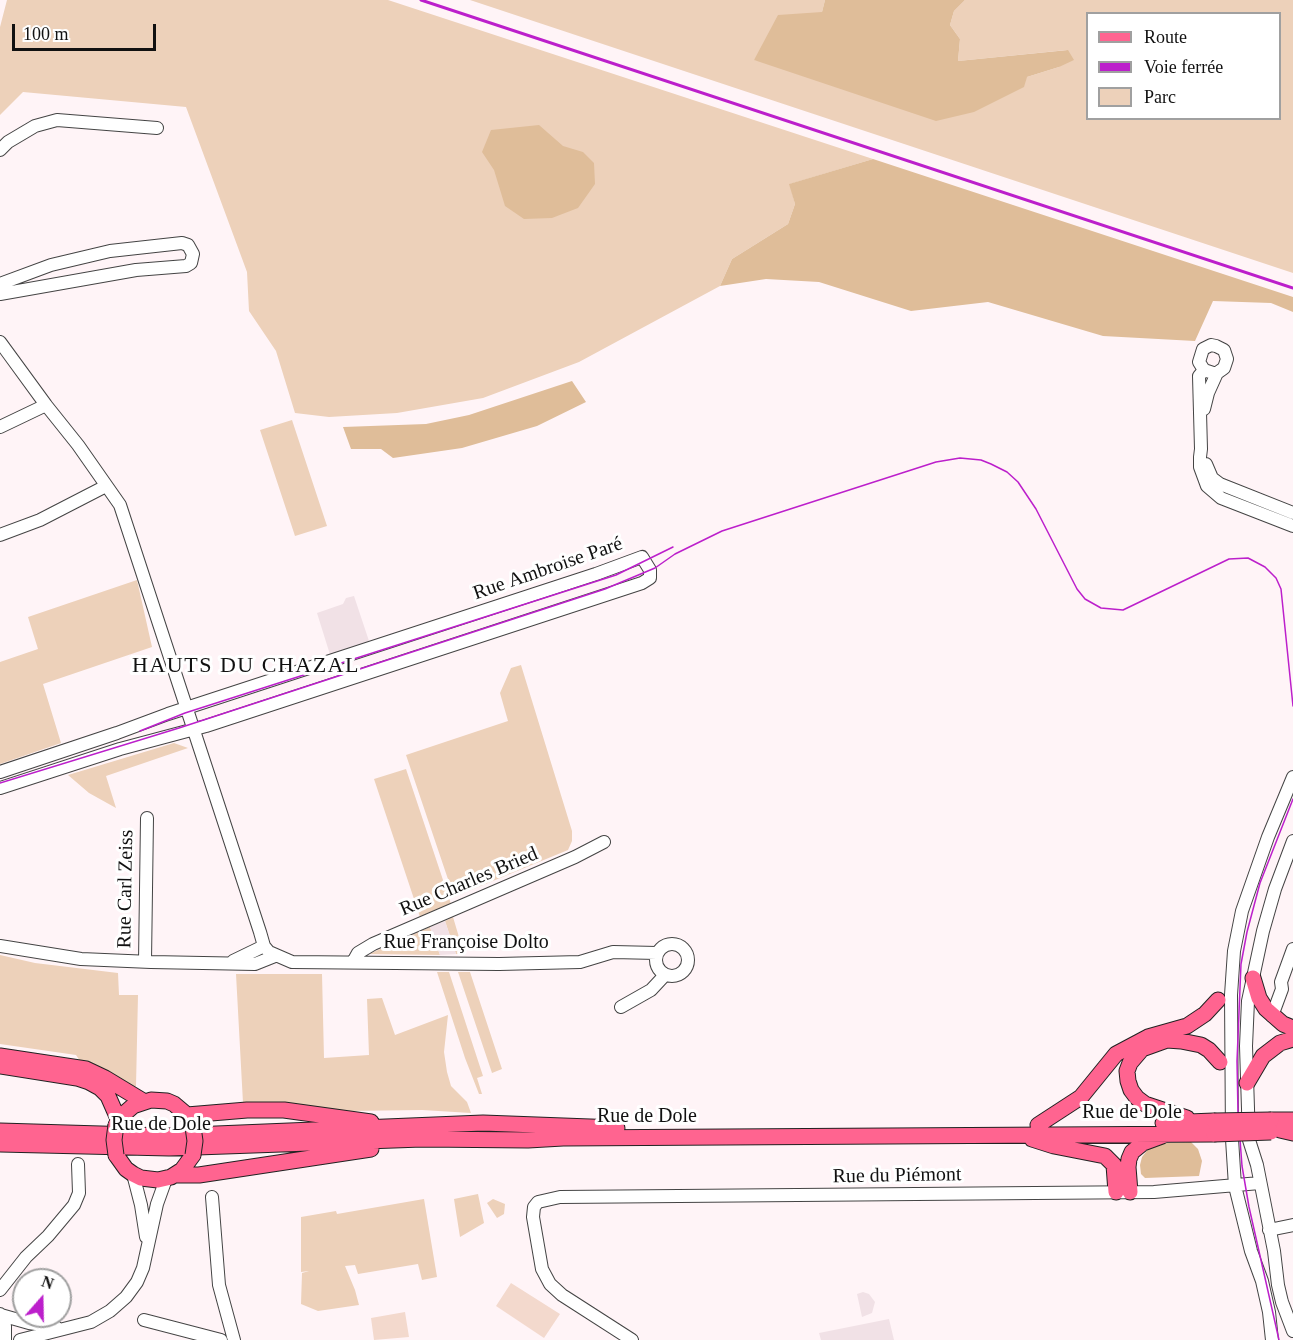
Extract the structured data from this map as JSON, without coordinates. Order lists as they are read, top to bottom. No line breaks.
{"streets":{"main road":["Rue de Dole"],"street":["Rue Ambroise Paré","Rue Charles Bried","Rue Carl Zeiss","Rue Françoise Dolto","Rue du Piémont"]},"crossings":[["Rue Charles Bried","Rue Françoise Dolto"],["Rue Carl Zeiss","Rue Françoise Dolto"]],"districts":["HAUTS DU CHAZAL"],"legend":["Route","Voie ferrée","Parc"],"scale_bar":"100 m","north":"top"}
